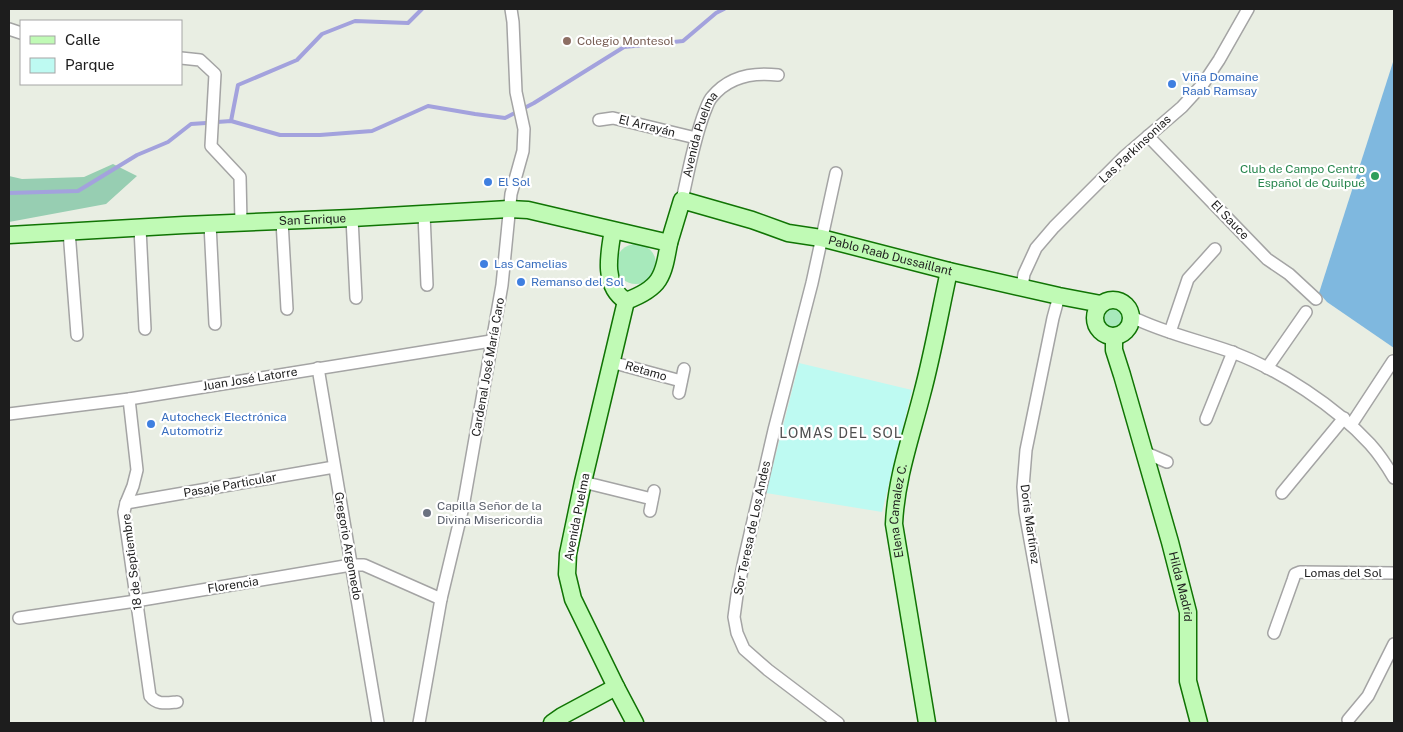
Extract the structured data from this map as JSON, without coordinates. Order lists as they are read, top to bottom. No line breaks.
{"streets":{"street":["El Arrayán","Avenida Puelma","Las Parkinsonias","San Enrique","El Sauce","Pablo Raab Dussaillant","Cardenal José María Caro","Retamo","Juan José Latorre","Pasaje Particular","Elena Camalez C.","Doris Martínez","Sor Teresa de Los Andes","Gregorio Argomedo","18 de Septiembre","Lomas del Sol","Florencia","Hilda Madrid"]},"crossings":[["El Arrayán","Avenida Puelma"],["Avenida Puelma","Pablo Raab Dussaillant"],["Avenida Puelma","Retamo"],["Las Parkinsonias","El Sauce"],["Las Parkinsonias","Pablo Raab Dussaillant"],["San Enrique","Cardenal José María Caro"],["Pablo Raab Dussaillant","Elena Camalez C."],["Pablo Raab Dussaillant","Doris Martínez"],["Pablo Raab Dussaillant","Sor Teresa de Los Andes"],["Pablo Raab Dussaillant","Hilda Madrid"],["Cardenal José María Caro","Juan José Latorre"],["Cardenal José María Caro","Florencia"],["Juan José Latorre","Gregorio Argomedo"],["Juan José Latorre","18 de Septiembre"],["Pasaje Particular","Gregorio Argomedo"],["Pasaje Particular","18 de Septiembre"],["Gregorio Argomedo","Florencia"],["18 de Septiembre","Florencia"]],"districts":["LOMAS DEL SOL"],"places":["Colegio Montesol","Viña Domaine Raab Ramsay","Club de Campo Centro Español de Quilpué","El Sol","Las Camelias","Remanso del Sol","Autocheck Electrónica Automotriz","Capilla Señor de la Divina Misericordia"],"legend":["Calle","Parque"]}
